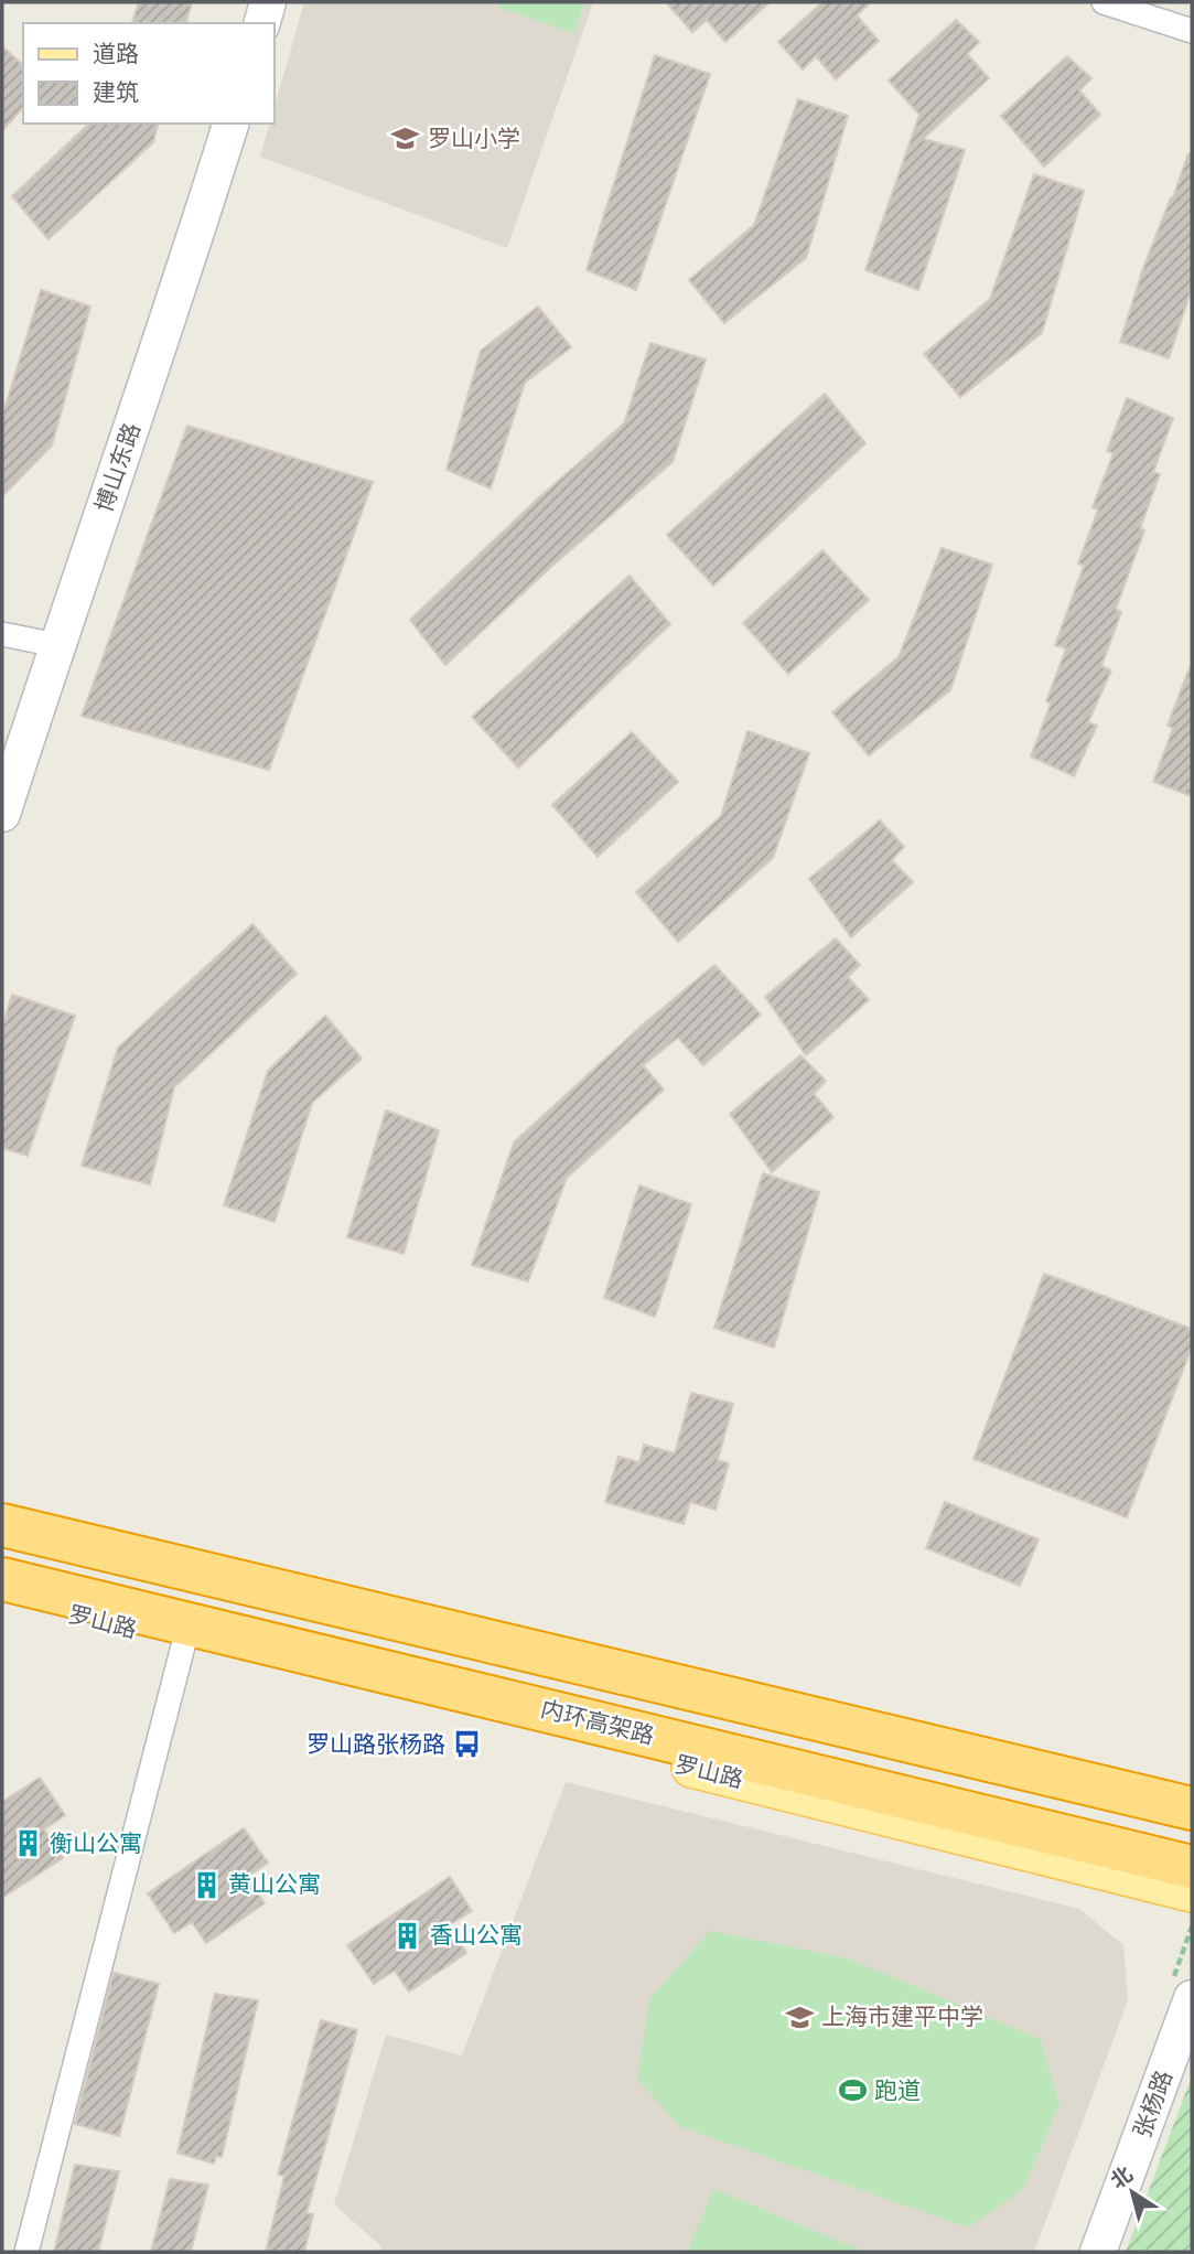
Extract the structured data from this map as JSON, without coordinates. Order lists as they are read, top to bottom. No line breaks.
{"streets":{"highway":["内环高架路"],"main road":["罗山路"],"street":["博山东路","张杨路"]},"places":{"school or university":["罗山小学","上海市建平中学"],"bus stop":["罗山路张杨路"],"building":["衡山公寓","黄山公寓","香山公寓"],"sports":["跑道"]},"legend":["道路","建筑"],"north":"top left"}
